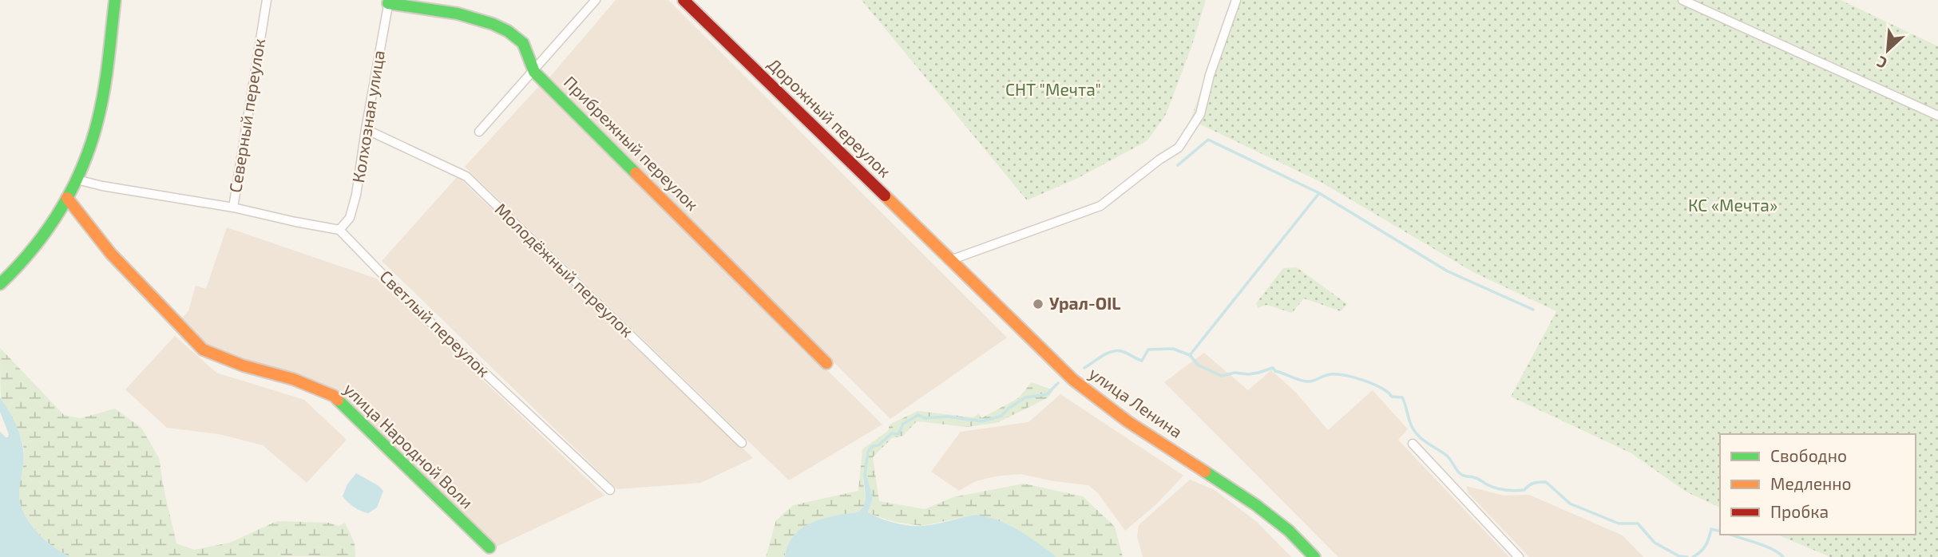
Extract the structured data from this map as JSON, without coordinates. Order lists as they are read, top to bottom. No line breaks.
{"streets":{"main road":["Дорожный переулок","Прибрежный переулок","улица Ленина","улица Народной Воли"],"street":["Северный переулок","Колхозная улица","Молодёжный переулок","Светлый переулок"]},"crossings":[["Колхозная улица","Прибрежный переулок"],["Колхозная улица","Молодёжный переулок"],["Колхозная улица","Светлый переулок"],["Дорожный переулок","улица Ленина"]],"parks":["СНТ \"Мечта\"","КС «Мечта»"],"places":["Урал-OIL"],"legend":["Свободно","Медленно","Пробка"],"north":"bottom left"}
